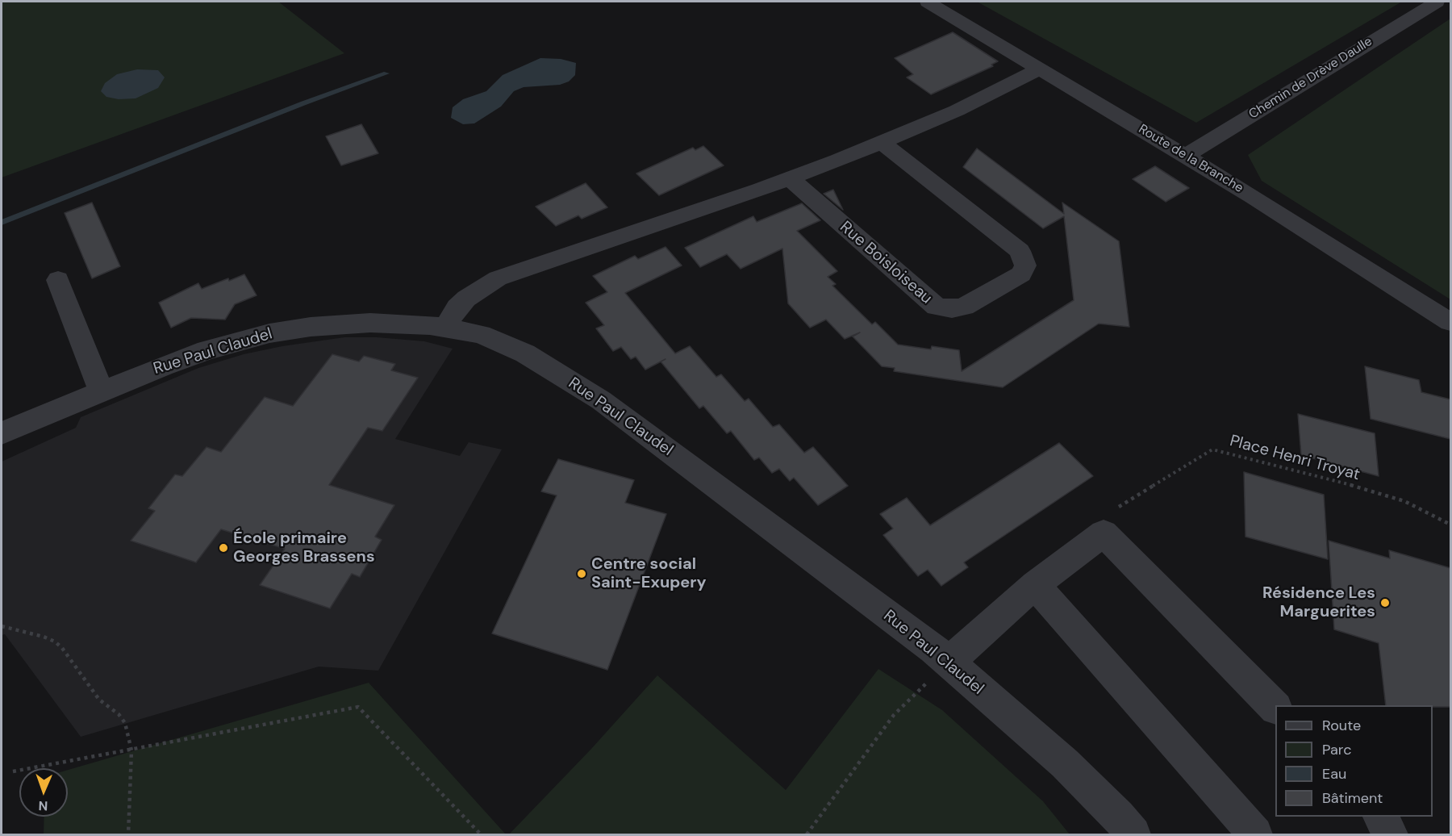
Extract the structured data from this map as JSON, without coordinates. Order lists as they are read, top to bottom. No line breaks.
{"streets":{"street":["Chemin de Drève Daulle","Route de la Branche","Rue Boisloiseau","Rue Paul Claudel"],"path":["Place Henri Troyat"]},"crossings":[["Chemin de Drève Daulle","Route de la Branche"]],"places":["École primaire Georges Brassens","Centre social Saint-Exupery","Résidence Les Marguerites"],"legend":["Route","Parc","Eau","Bâtiment"],"north":"bottom"}
